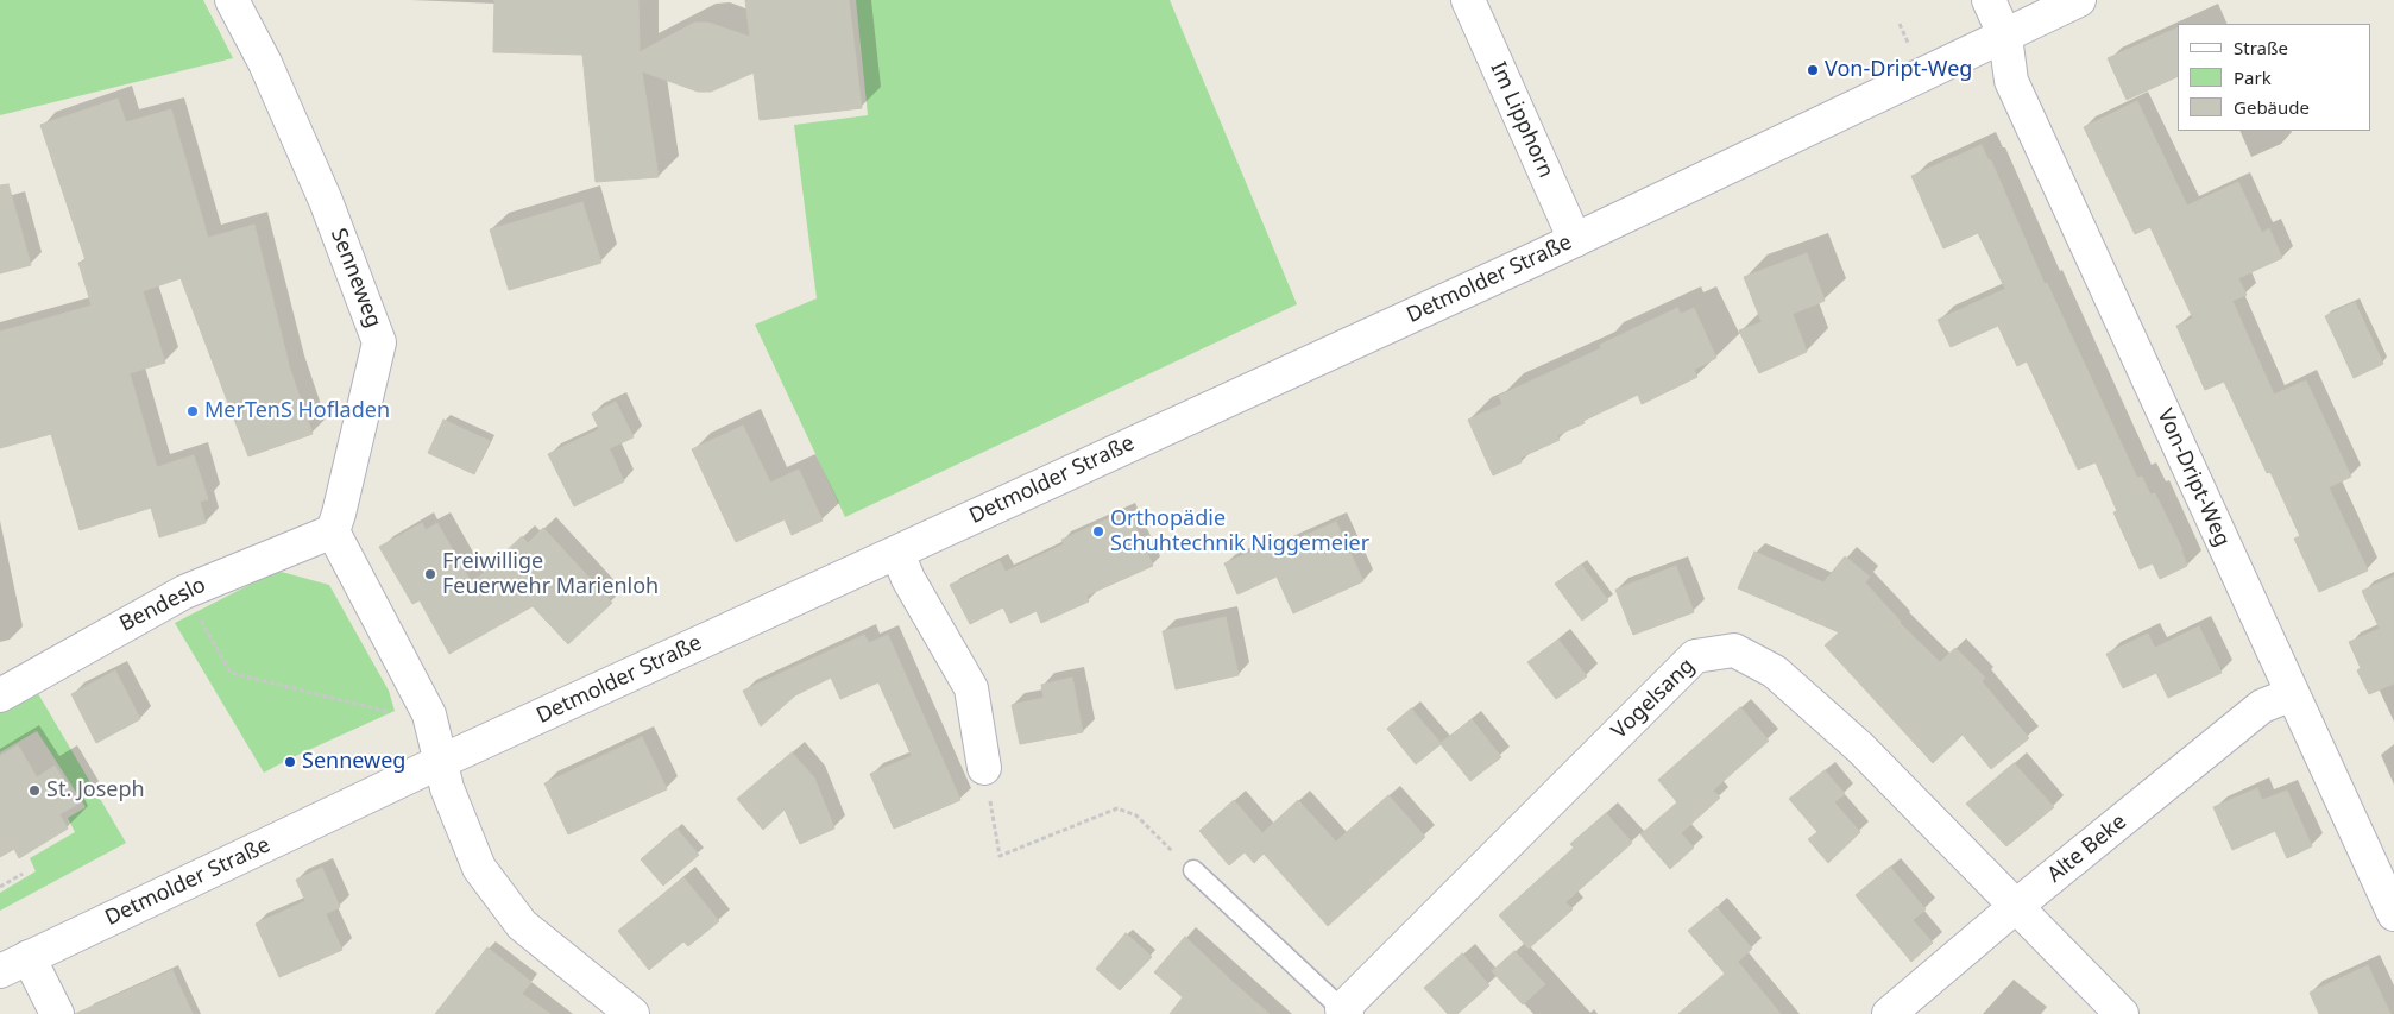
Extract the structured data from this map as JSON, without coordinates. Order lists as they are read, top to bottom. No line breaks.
{"streets":{"street":["Im Lipphorn","Senneweg","Detmolder Straße","Von-Dript-Weg","Bendeslo","Vogelsang","Alte Beke"]},"crossings":[["Im Lipphorn","Detmolder Straße"],["Senneweg","Bendeslo"],["Detmolder Straße","Von-Dript-Weg"],["Von-Dript-Weg","Alte Beke"],["Vogelsang","Alte Beke"]],"places":["Von-Dript-Weg","MerTenS Hofladen","Orthopädie Schuhtechnik Niggemeier","Freiwillige Feuerwehr Marienloh","Senneweg","St. Joseph"],"legend":["Straße","Park","Gebäude"]}
